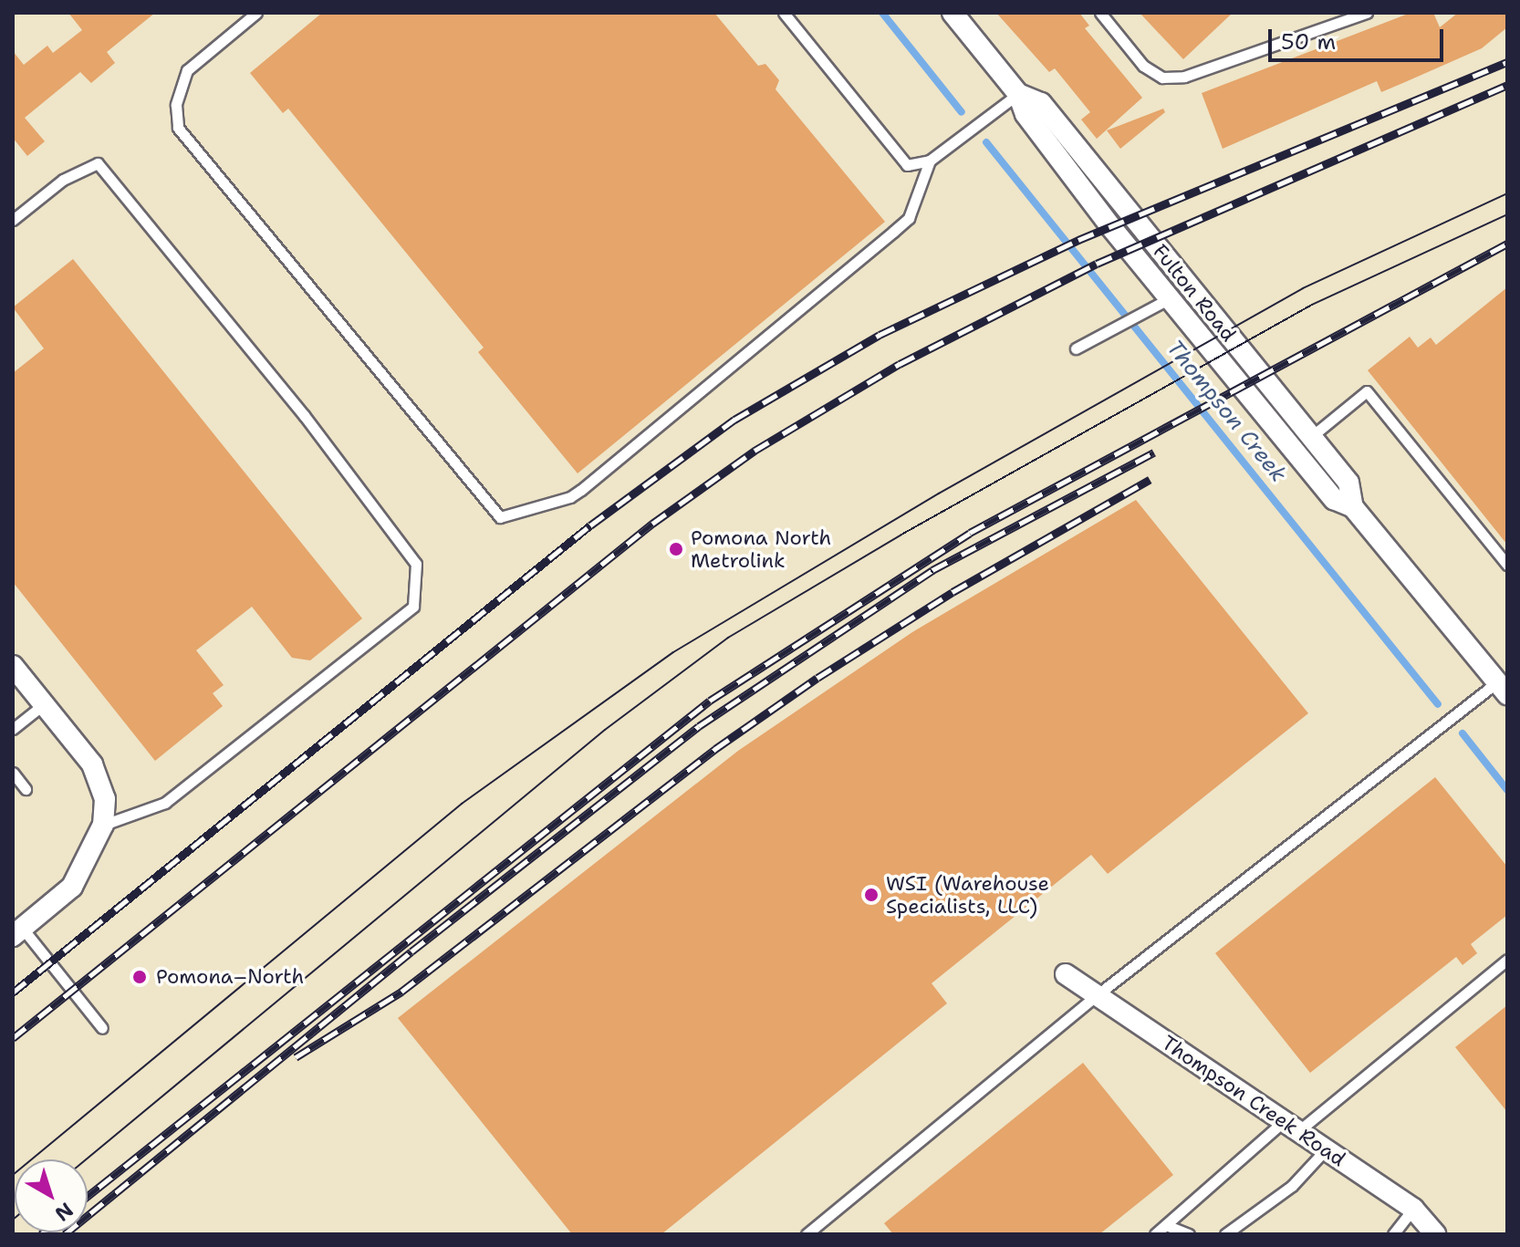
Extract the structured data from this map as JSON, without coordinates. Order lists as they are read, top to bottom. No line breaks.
{"streets":{"street":["Fulton Road","Thompson Creek Road"]},"water":["Thompson Creek"],"places":["Pomona North Metrolink","WSI (Warehouse Specialists, LLC)","Pomona–North"],"scale_bar":"50 m","north":"bottom right"}
